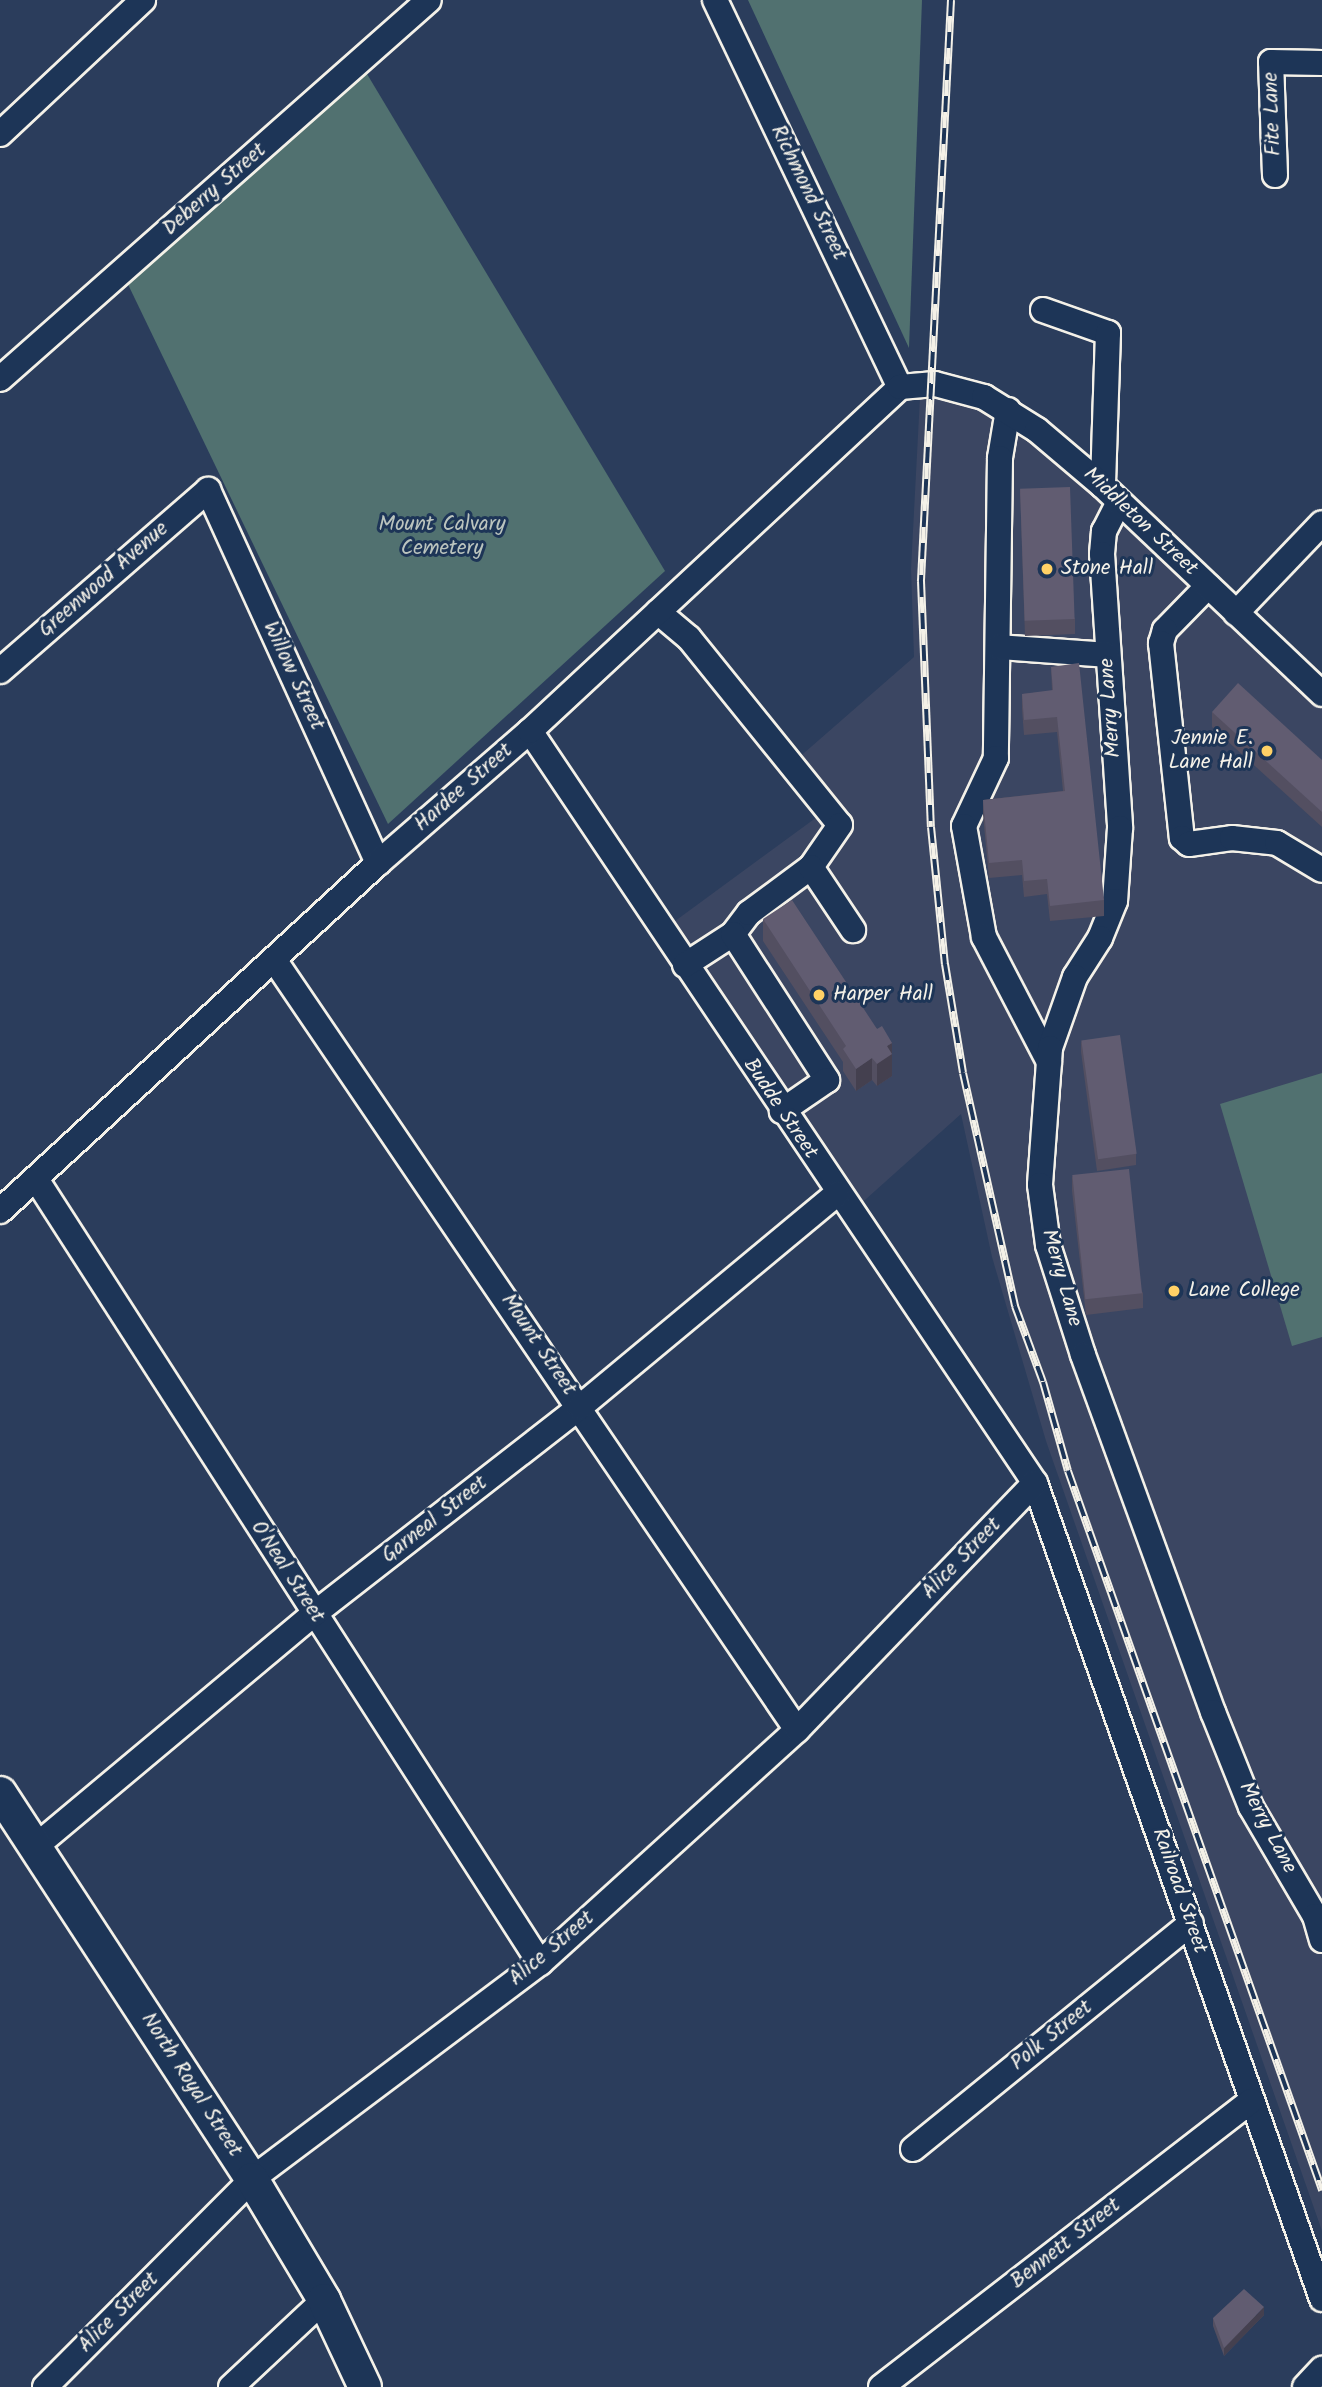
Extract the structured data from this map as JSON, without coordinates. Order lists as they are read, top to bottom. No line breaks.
{"streets":{"main road":["North Royal Street"],"street":["Fite Lane","Deberry Street","Richmond Street","Middleton Street","Greenwood Avenue","Willow Street","Merry Lane","Hardee Street","Budde Street","Mount Street","Garneal Street","Alice Street","O'Neal Street","Railroad Street","Polk Street","Bennett Street"]},"crossings":[["Richmond Street","Middleton Street"],["Richmond Street","Hardee Street"],["Middleton Street","Merry Lane"],["Middleton Street","Hardee Street"],["Greenwood Avenue","Willow Street"],["Willow Street","Hardee Street"],["Hardee Street","Budde Street"],["Hardee Street","Mount Street"],["Hardee Street","O'Neal Street"],["Budde Street","Garneal Street"],["Budde Street","Alice Street"],["Budde Street","Railroad Street"],["Mount Street","Garneal Street"],["Mount Street","Alice Street"],["Garneal Street","O'Neal Street"],["Garneal Street","North Royal Street"],["Alice Street","O'Neal Street"],["Alice Street","Railroad Street"],["Alice Street","North Royal Street"],["Railroad Street","Polk Street"],["Railroad Street","Bennett Street"]],"parks":["Mount Calvary Cemetery"],"places":["Stone Hall","Jennie E. Lane Hall","Harper Hall","Lane College"]}
